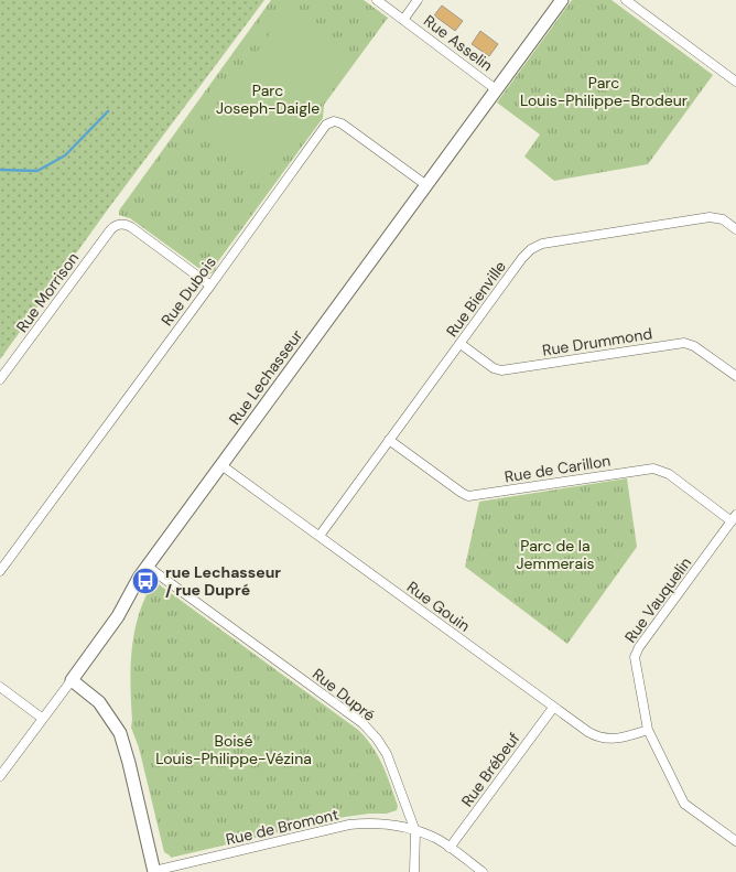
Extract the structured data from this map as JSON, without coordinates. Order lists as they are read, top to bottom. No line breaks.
{"streets":{"street":["Rue Asselin","Rue Dubois","Rue Morrison","Rue Bienville","Rue Drummond","Rue Lechasseur","Rue de Carillon","Rue Vauquelin","Rue Gouin","Rue Dupré","Rue Brébeuf","Rue de Bromont"]},"crossings":[["Rue Asselin","Rue Lechasseur"],["Rue Dubois","Rue Morrison"],["Rue Dubois","Rue Lechasseur"],["Rue Bienville","Rue Drummond"],["Rue Bienville","Rue de Carillon"],["Rue Bienville","Rue Gouin"],["Rue Lechasseur","Rue Gouin"],["Rue Lechasseur","Rue Dupré"],["Rue de Carillon","Rue Vauquelin"],["Rue Vauquelin","Rue Gouin"],["Rue Gouin","Rue Brébeuf"],["Rue Dupré","Rue de Bromont"]],"parks":["Parc Louis-Philippe-Brodeur","Parc Joseph-Daigle","Parc de la Jemmerais","Boisé Louis-Philippe-Vézina"],"places":{"bus stop":["rue Lechasseur / rue Dupré"]}}
